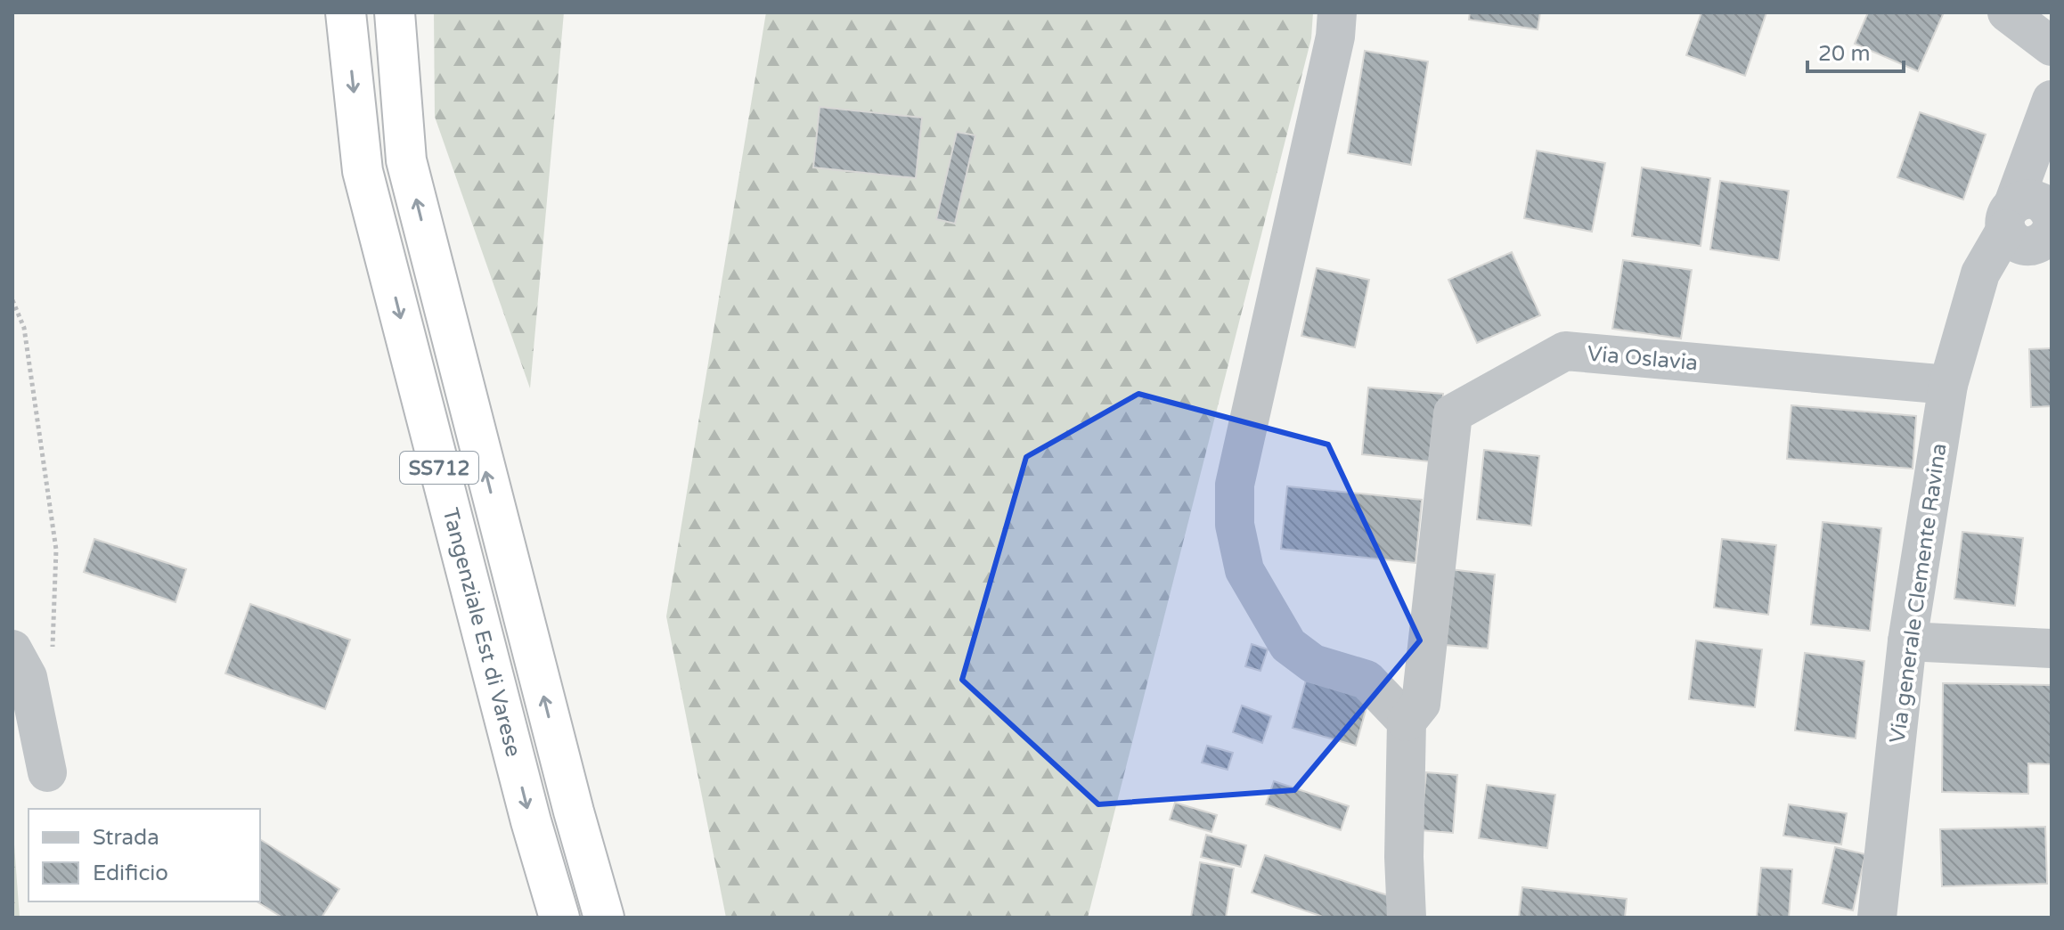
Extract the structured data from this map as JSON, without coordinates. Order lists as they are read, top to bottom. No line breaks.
{"streets":{"highway":["SS712","Tangenziale Est di Varese"],"street":["Via Oslavia","Via generale Clemente Ravina"]},"crossings":[["Via Oslavia","Via generale Clemente Ravina"]],"legend":["Strada","Edificio"],"scale_bar":"20 m"}
